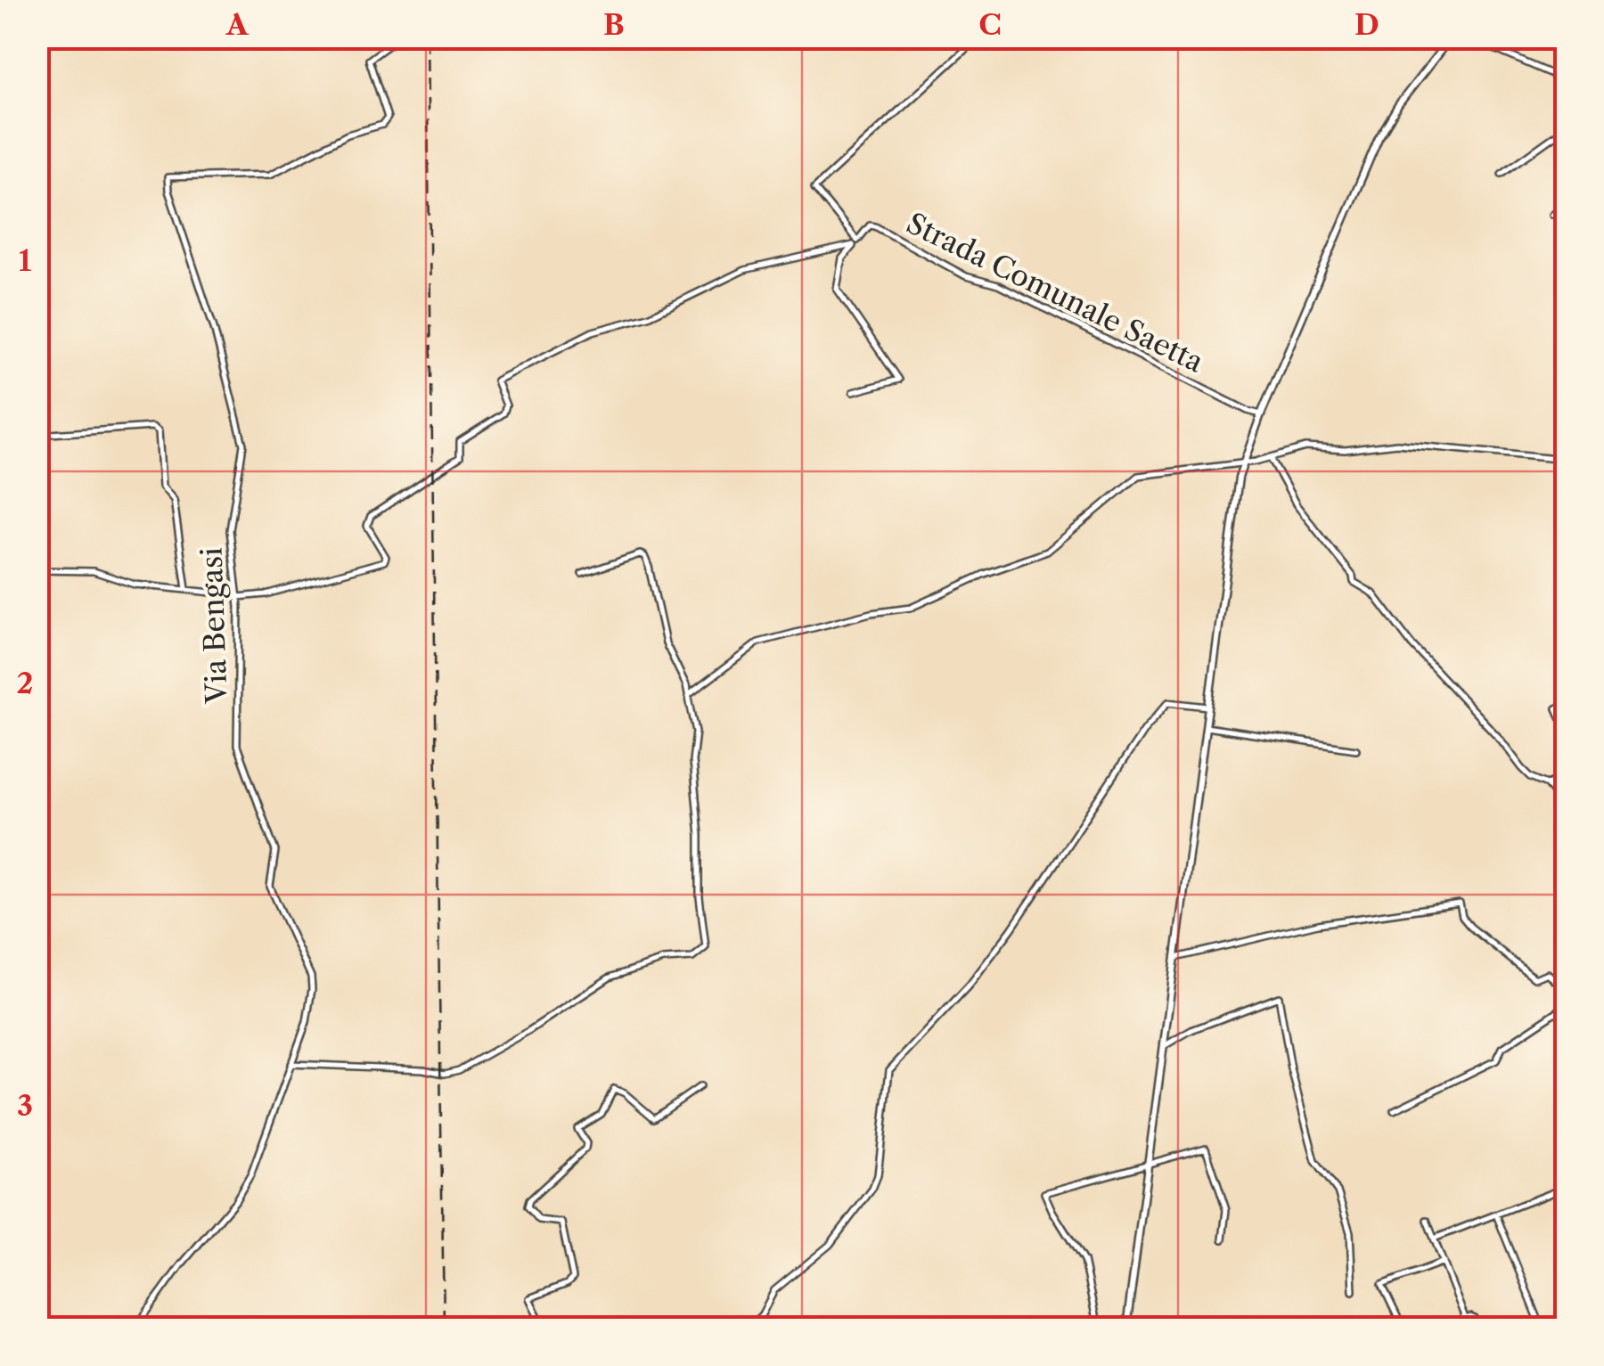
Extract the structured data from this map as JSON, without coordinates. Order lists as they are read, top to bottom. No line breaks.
{"streets":{"street":["Strada Comunale Saetta","Via Bengasi"]},"grid":{"columns":["A","B","C","D"],"rows":["1","2","3"]}}
